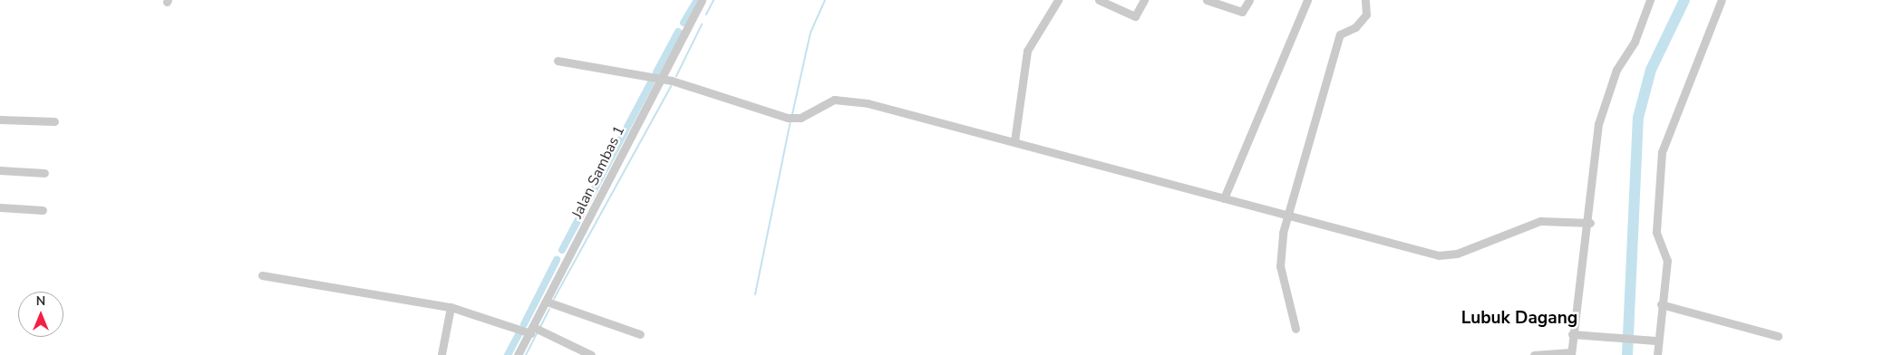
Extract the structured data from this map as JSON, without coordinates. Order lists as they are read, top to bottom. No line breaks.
{"streets":{"street":["Jalan Sambas 1"]},"districts":["Lubuk Dagang"],"north":"top"}
